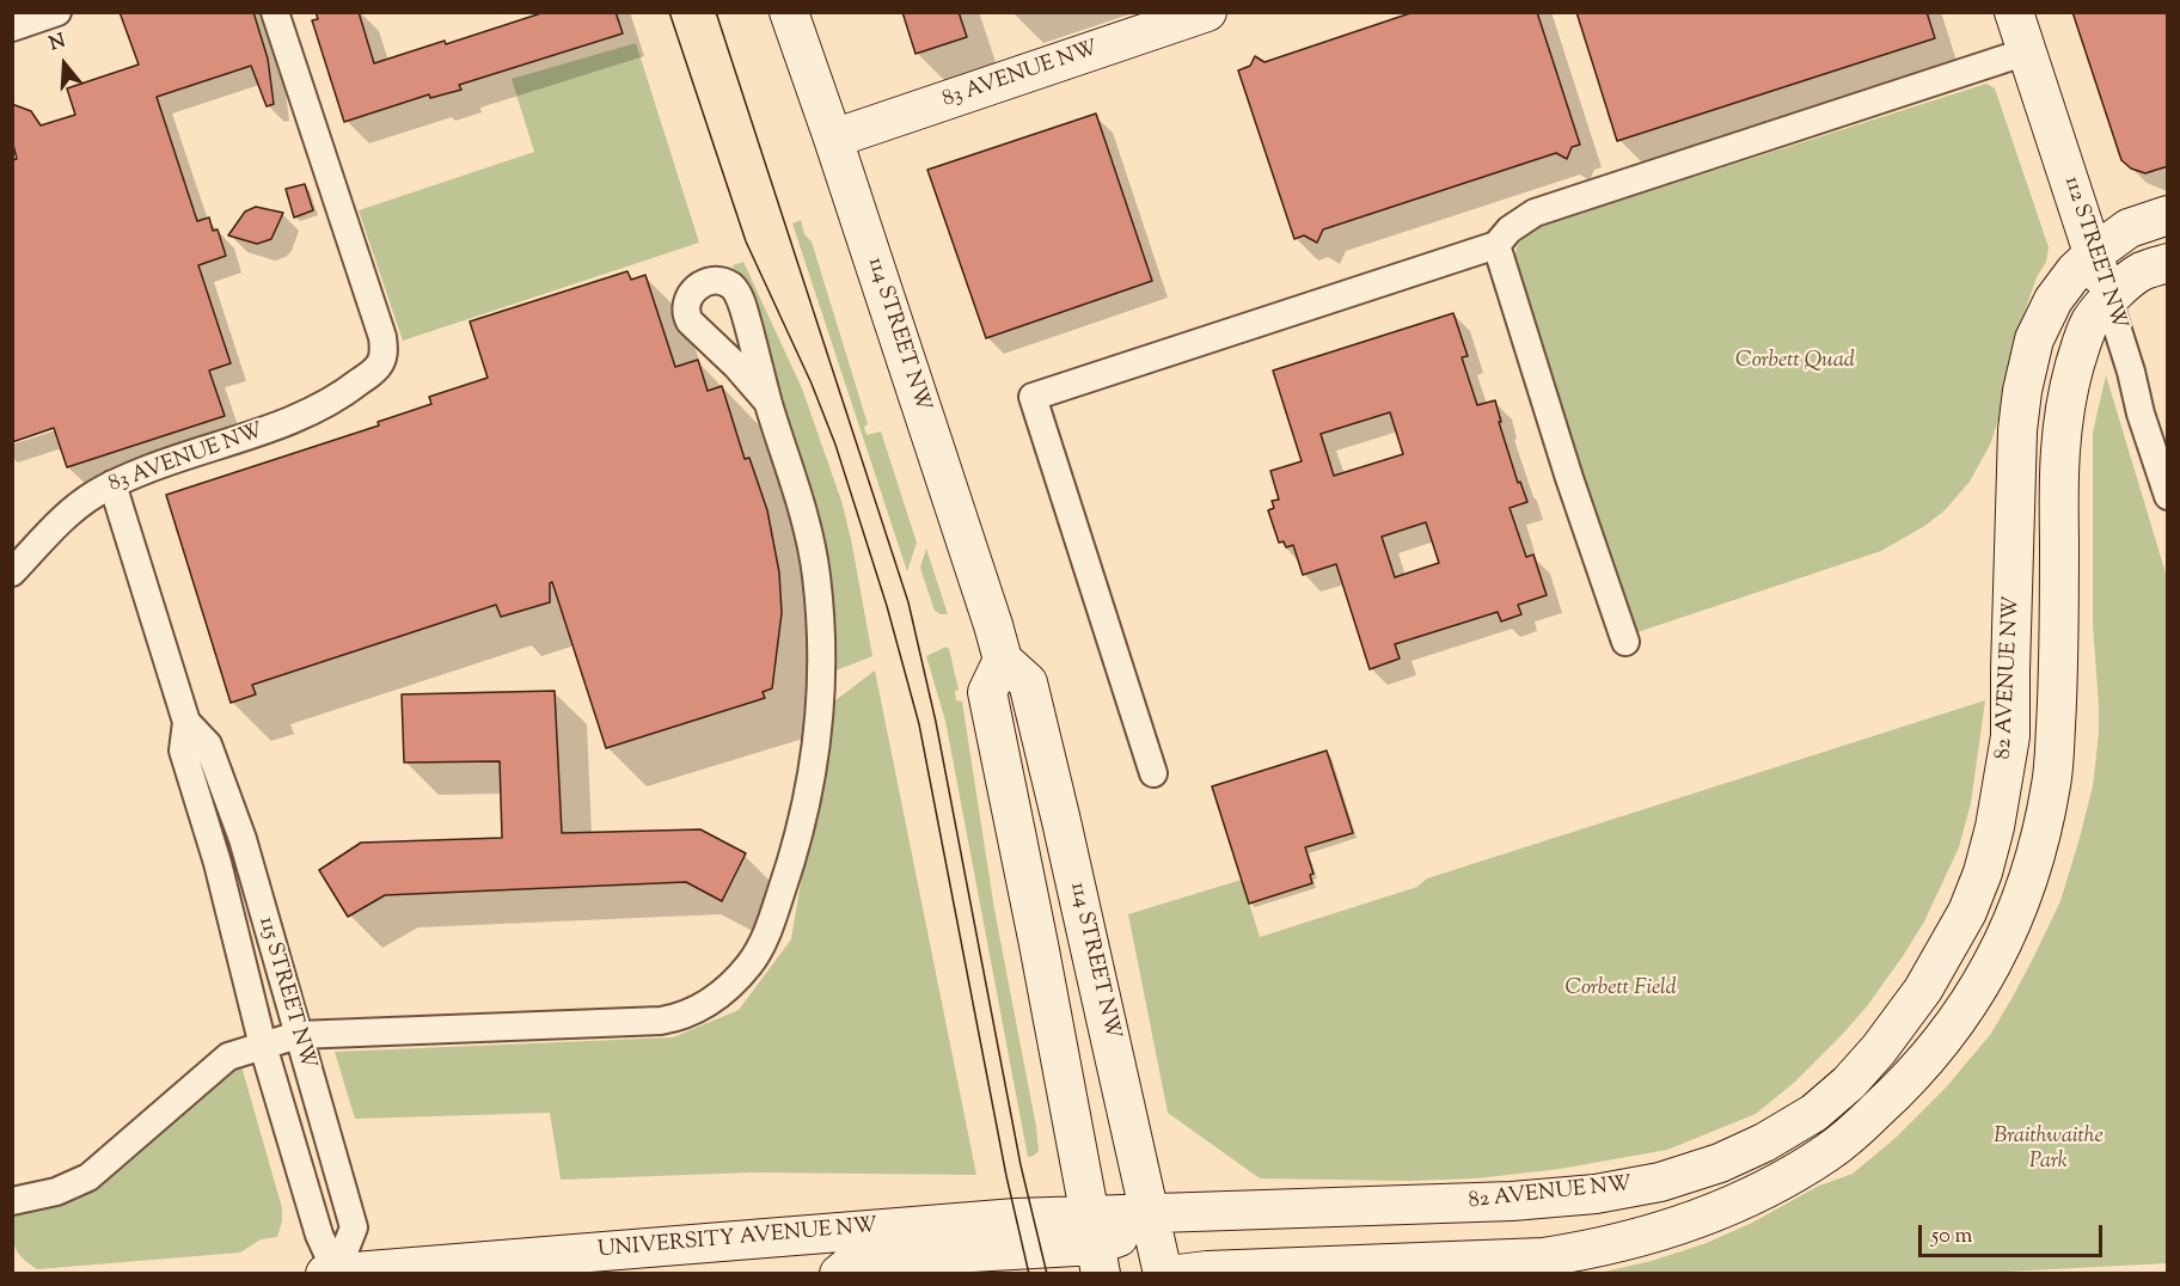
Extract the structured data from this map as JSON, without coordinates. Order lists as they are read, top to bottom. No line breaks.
{"streets":{"main road":["83 AVENUE NW","112 STREET NW","114 STREET NW","82 AVENUE NW","UNIVERSITY AVENUE NW"],"street":["115 STREET NW"]},"crossings":[["83 AVENUE NW","114 STREET NW"],["83 AVENUE NW","115 STREET NW"],["112 STREET NW","82 AVENUE NW"],["114 STREET NW","82 AVENUE NW"],["114 STREET NW","UNIVERSITY AVENUE NW"],["82 AVENUE NW","UNIVERSITY AVENUE NW"],["115 STREET NW","UNIVERSITY AVENUE NW"]],"parks":["Corbett Quad","Corbett Field","Braithwaithe Park"],"scale_bar":"50 m","north":"top"}
